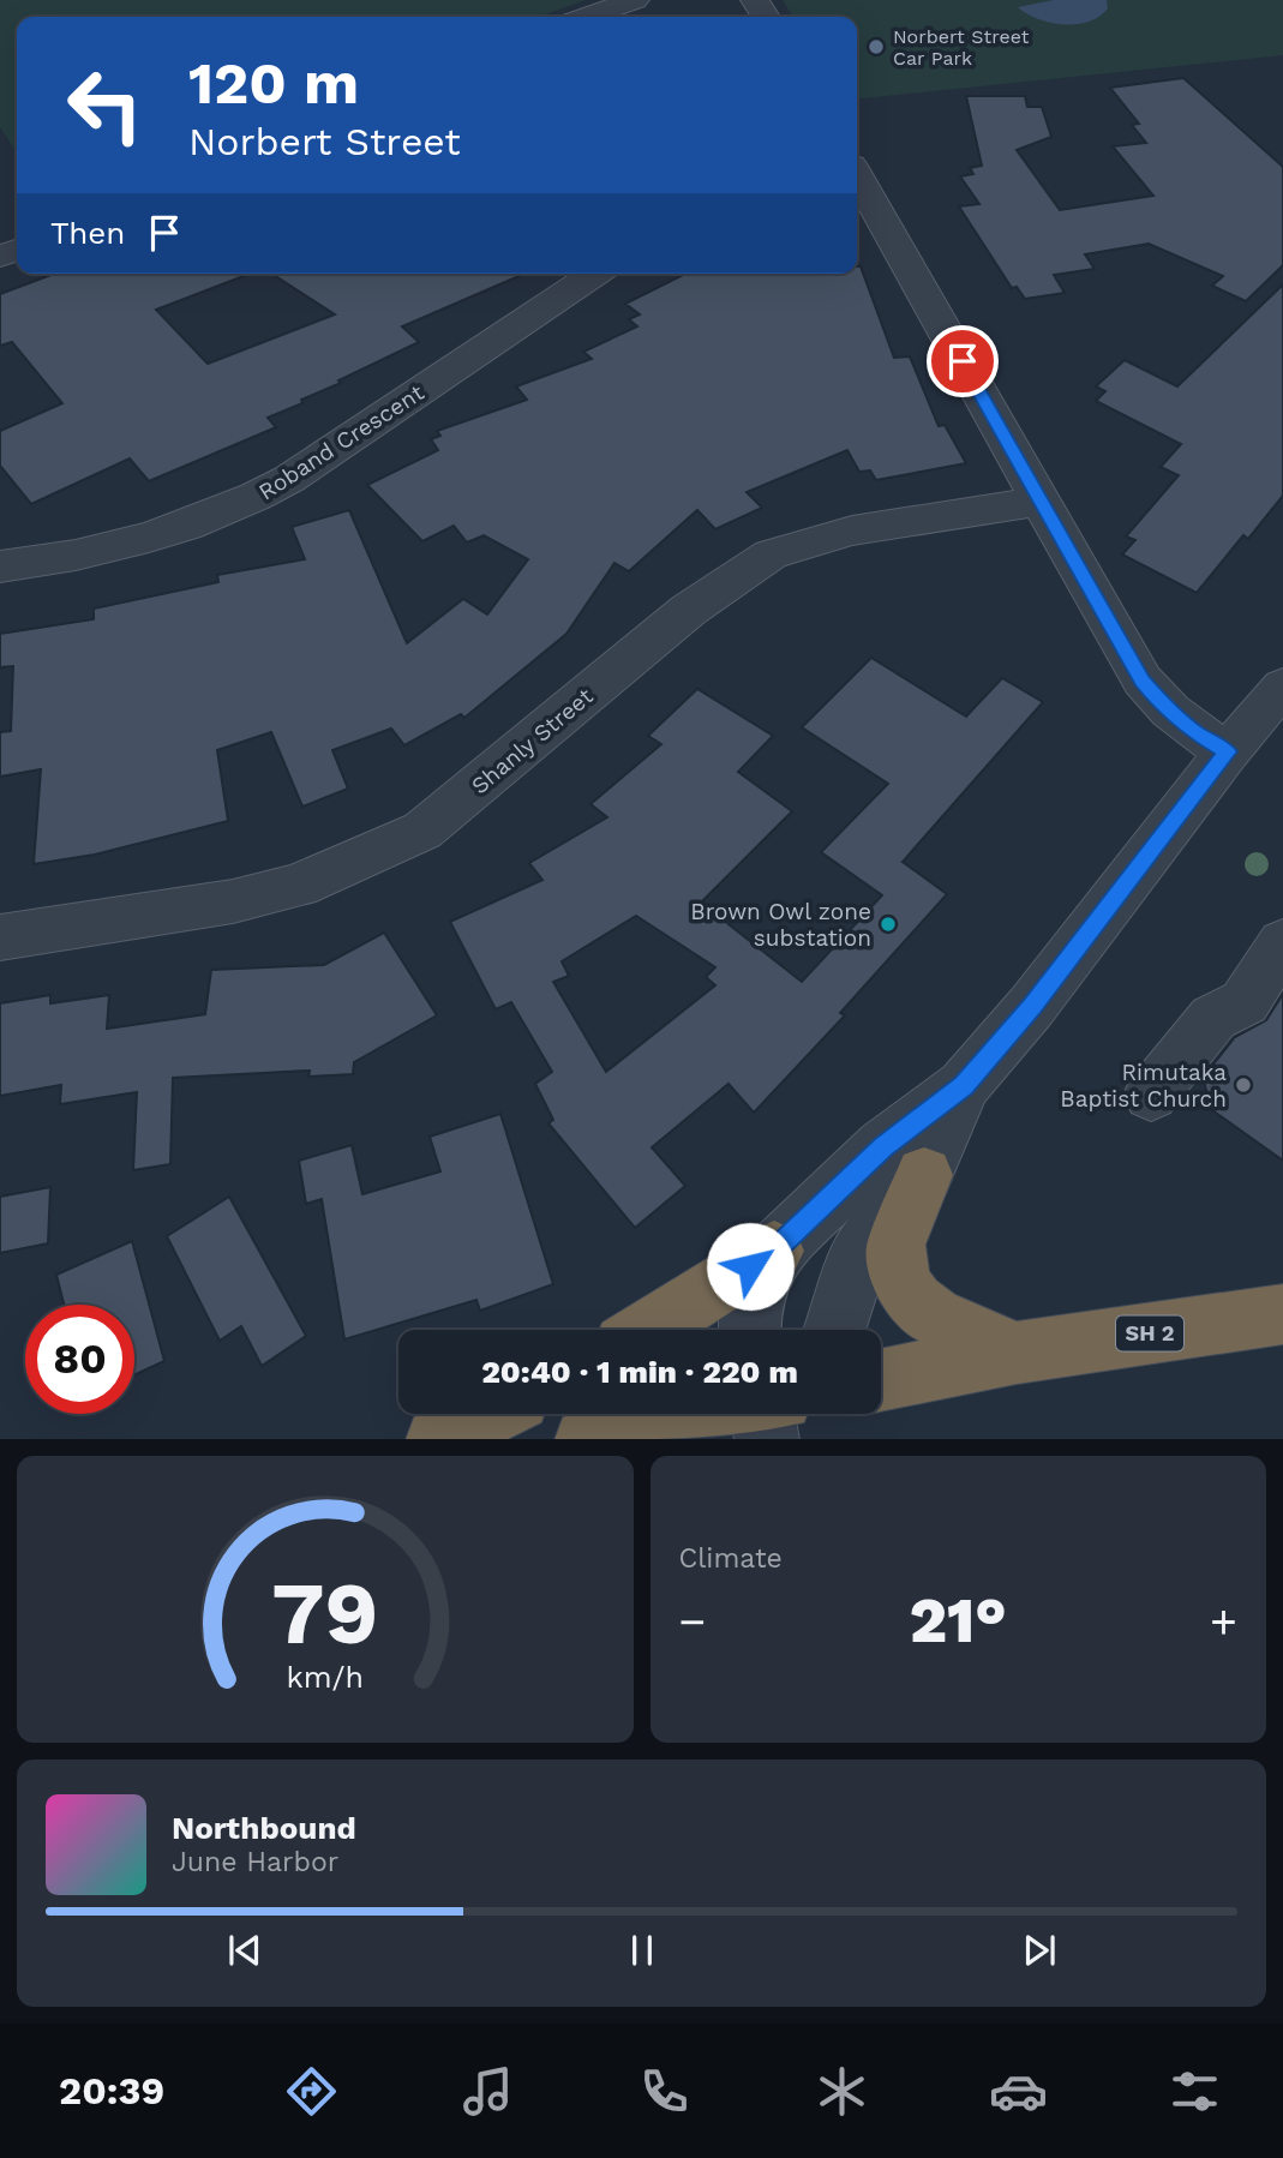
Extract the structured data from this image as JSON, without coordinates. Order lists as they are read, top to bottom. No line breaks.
{"streets":{"highway":["SH 2"],"street":["Roband Crescent","Shanly Street"]},"places":["Norbert Street Car Park","Brown Owl zone substation","Rimutaka Baptist Church"],"page":{"turn":["120 m","Norbert Street"],"then":"Then","limit":"80","trip":"20:40 · 1 min · 220 m","tile":"Climate","heat":["−","21°","+"],"song":["Northbound","June Harbor"],"tabs":"20:39","gauge":["79","km/h"]}}
